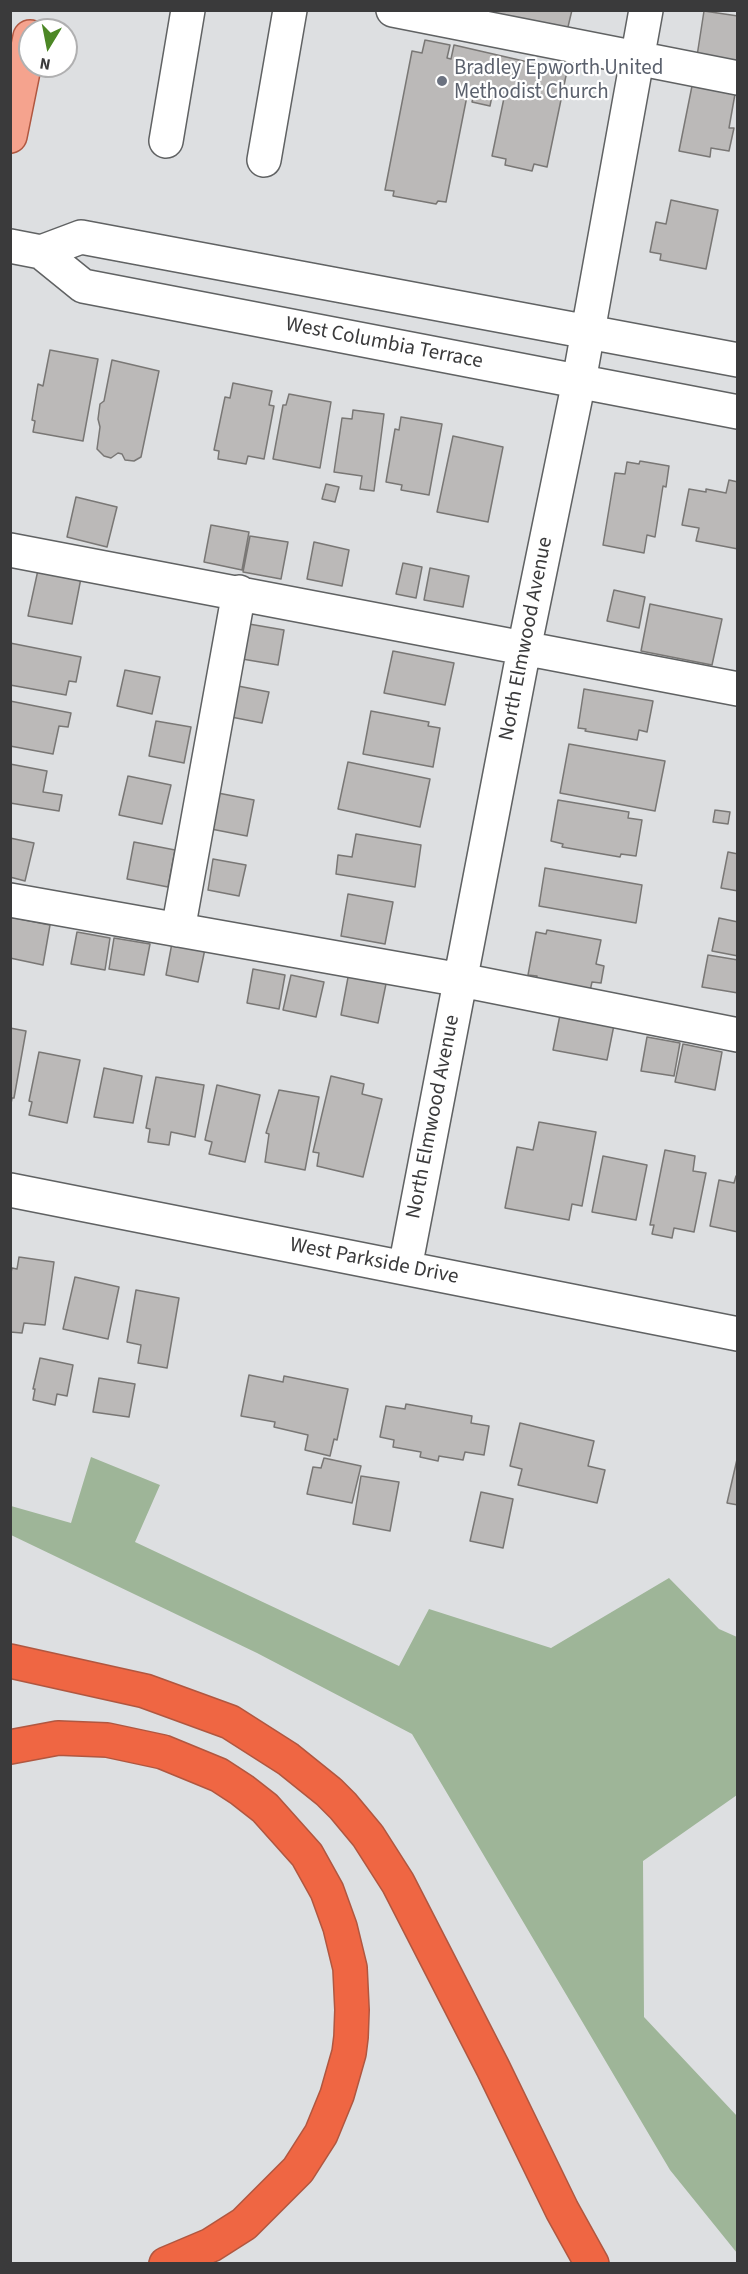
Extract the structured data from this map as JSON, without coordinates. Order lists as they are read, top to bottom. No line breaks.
{"streets":{"street":["West Columbia Terrace","North Elmwood Avenue","West Parkside Drive"]},"crossings":[["West Columbia Terrace","North Elmwood Avenue"],["North Elmwood Avenue","West Parkside Drive"]],"places":["Bradley Epworth United Methodist Church"],"north":"bottom"}
